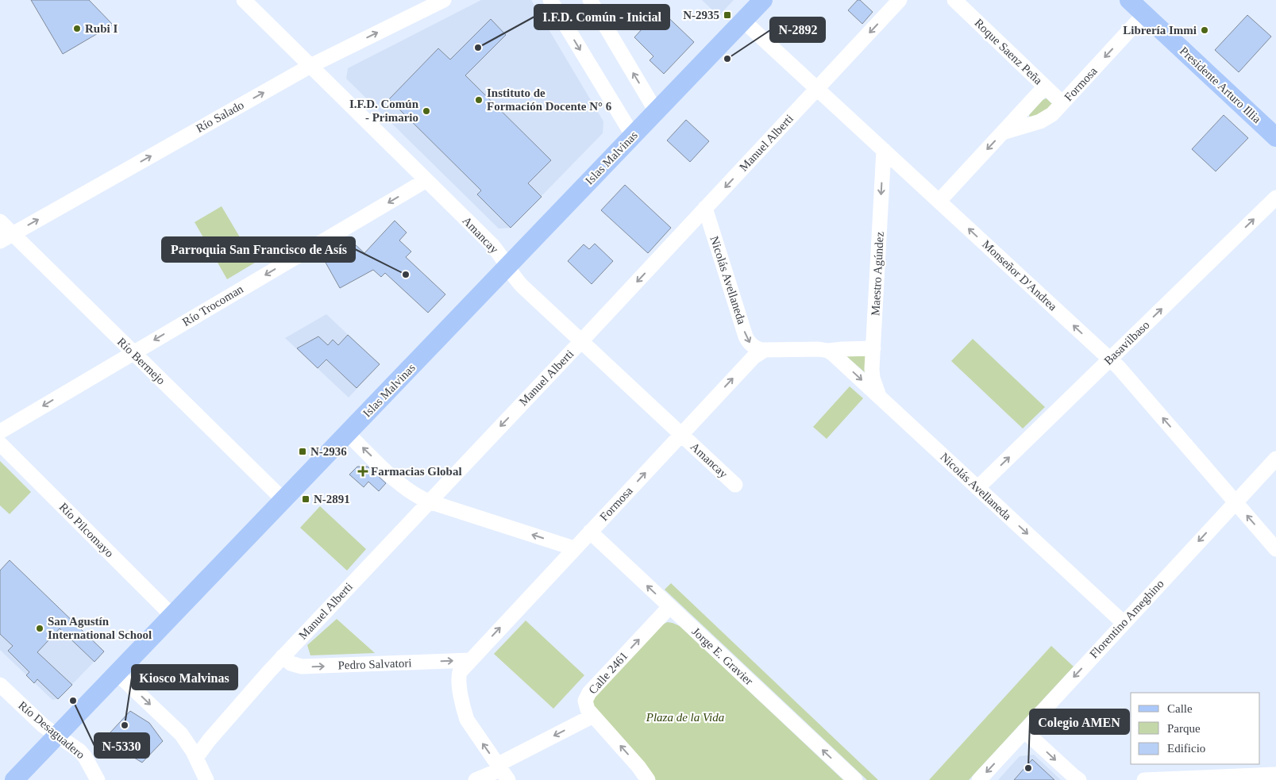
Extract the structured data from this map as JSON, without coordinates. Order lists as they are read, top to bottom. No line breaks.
{"streets":{"main road":["Presidente Arturo Illia","Islas Malvinas"],"street":["Roque Saenz Peña","Formosa","Río Salado","Manuel Alberti","Amancay","Maestro Agúndez","Monseñor D'Andrea","Nicolás Avellaneda","Río Trocoman","Basavilbaso","Río Bermejo","Río Pilcomayo","Florentino Ameghino","Jorge E. Gravier","Pedro Salvatori","Calle 2461","Río Desaguadero"]},"crossings":[["Roque Saenz Peña","Formosa"],["Formosa","Presidente Arturo Illia"],["Formosa","Amancay"],["Formosa","Monseñor D'Andrea"],["Formosa","Nicolás Avellaneda"],["Formosa","Jorge E. Gravier"],["Formosa","Pedro Salvatori"],["Río Salado","Amancay"],["Río Salado","Río Bermejo"],["Manuel Alberti","Amancay"],["Manuel Alberti","Monseñor D'Andrea"],["Manuel Alberti","Nicolás Avellaneda"],["Manuel Alberti","Pedro Salvatori"],["Islas Malvinas","Amancay"],["Islas Malvinas","Monseñor D'Andrea"],["Islas Malvinas","Río Bermejo"],["Islas Malvinas","Río Pilcomayo"],["Islas Malvinas","Río Desaguadero"],["Amancay","Río Trocoman"],["Maestro Agúndez","Monseñor D'Andrea"],["Maestro Agúndez","Nicolás Avellaneda"],["Monseñor D'Andrea","Basavilbaso"],["Monseñor D'Andrea","Florentino Ameghino"],["Nicolás Avellaneda","Basavilbaso"],["Nicolás Avellaneda","Florentino Ameghino"],["Río Trocoman","Río Bermejo"],["Jorge E. Gravier","Calle 2461"]],"one_way":["Río Salado","Manuel Alberti","Maestro Agúndez","Monseñor D'Andrea","Nicolás Avellaneda","Río Trocoman","Basavilbaso","Florentino Ameghino","Jorge E. Gravier","Pedro Salvatori"],"parks":["Plaza de la Vida"],"places":{"transit":["N-2935","N-2936","N-2891"],"other":["Rubi I","Librería Immi","I.F.D. Común - Inicial","N-2892","Instituto de Formación Docente N° 6","I.F.D. Común - Primario","Parroquia San Francisco de Asís","San Agustín International School","N-5330","Kiosco Malvinas","Colegio AMEN"],"health":["Farmacias Global"]},"legend":["Calle","Parque","Edificio"]}
